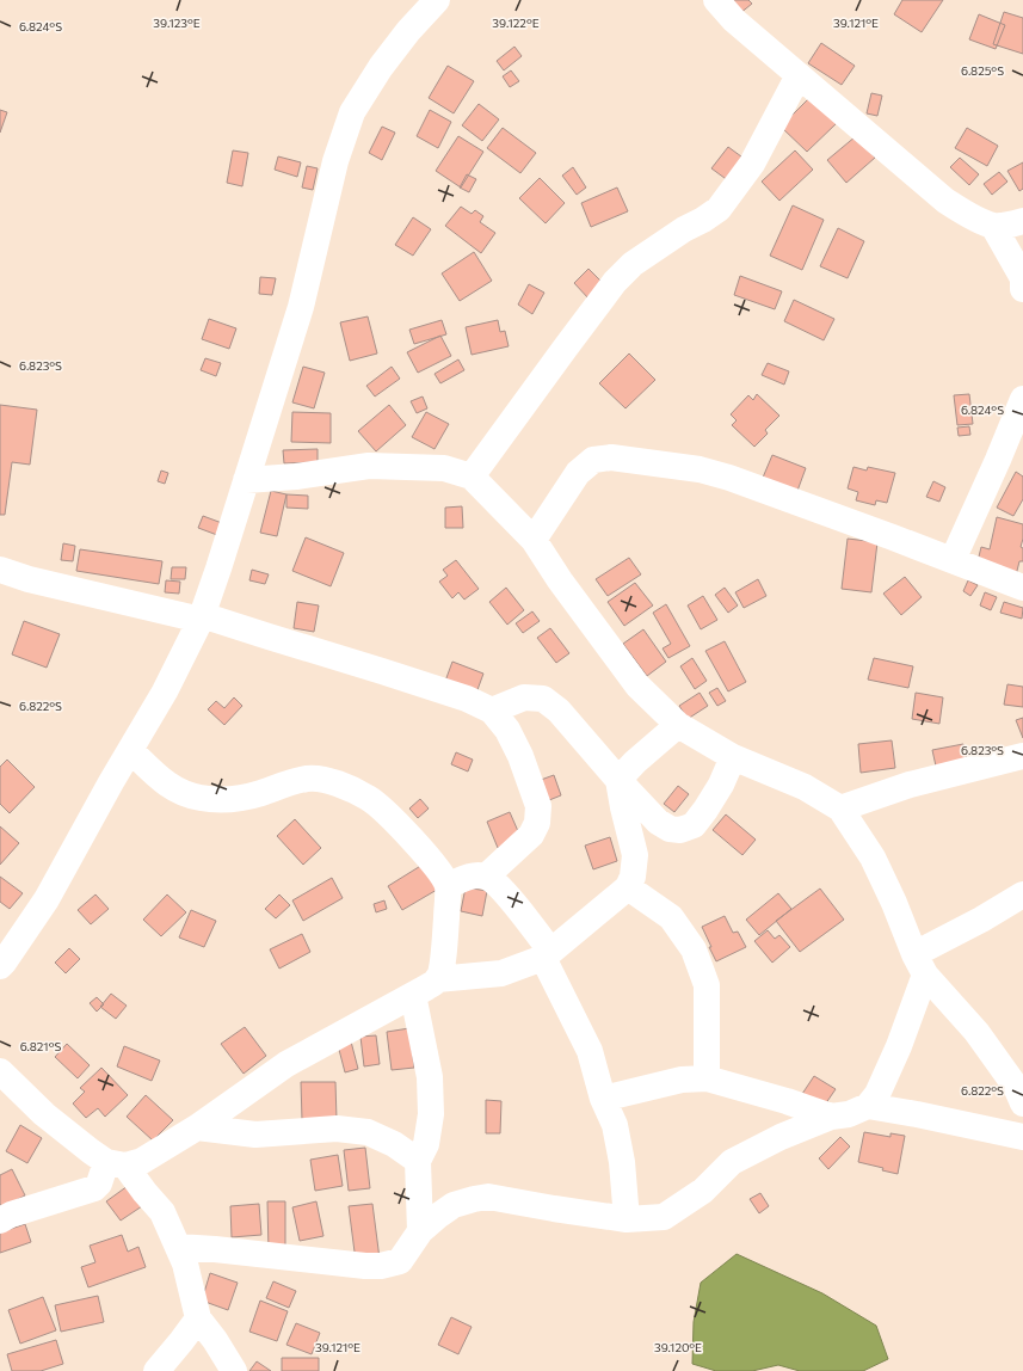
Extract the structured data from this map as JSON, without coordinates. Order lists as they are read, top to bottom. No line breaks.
{"coordinates":["39.123°E","39.122°E","39.121°E","6.824°S","6.825°S","6.823°S","6.822°S","6.821°S","39.120°E"]}
